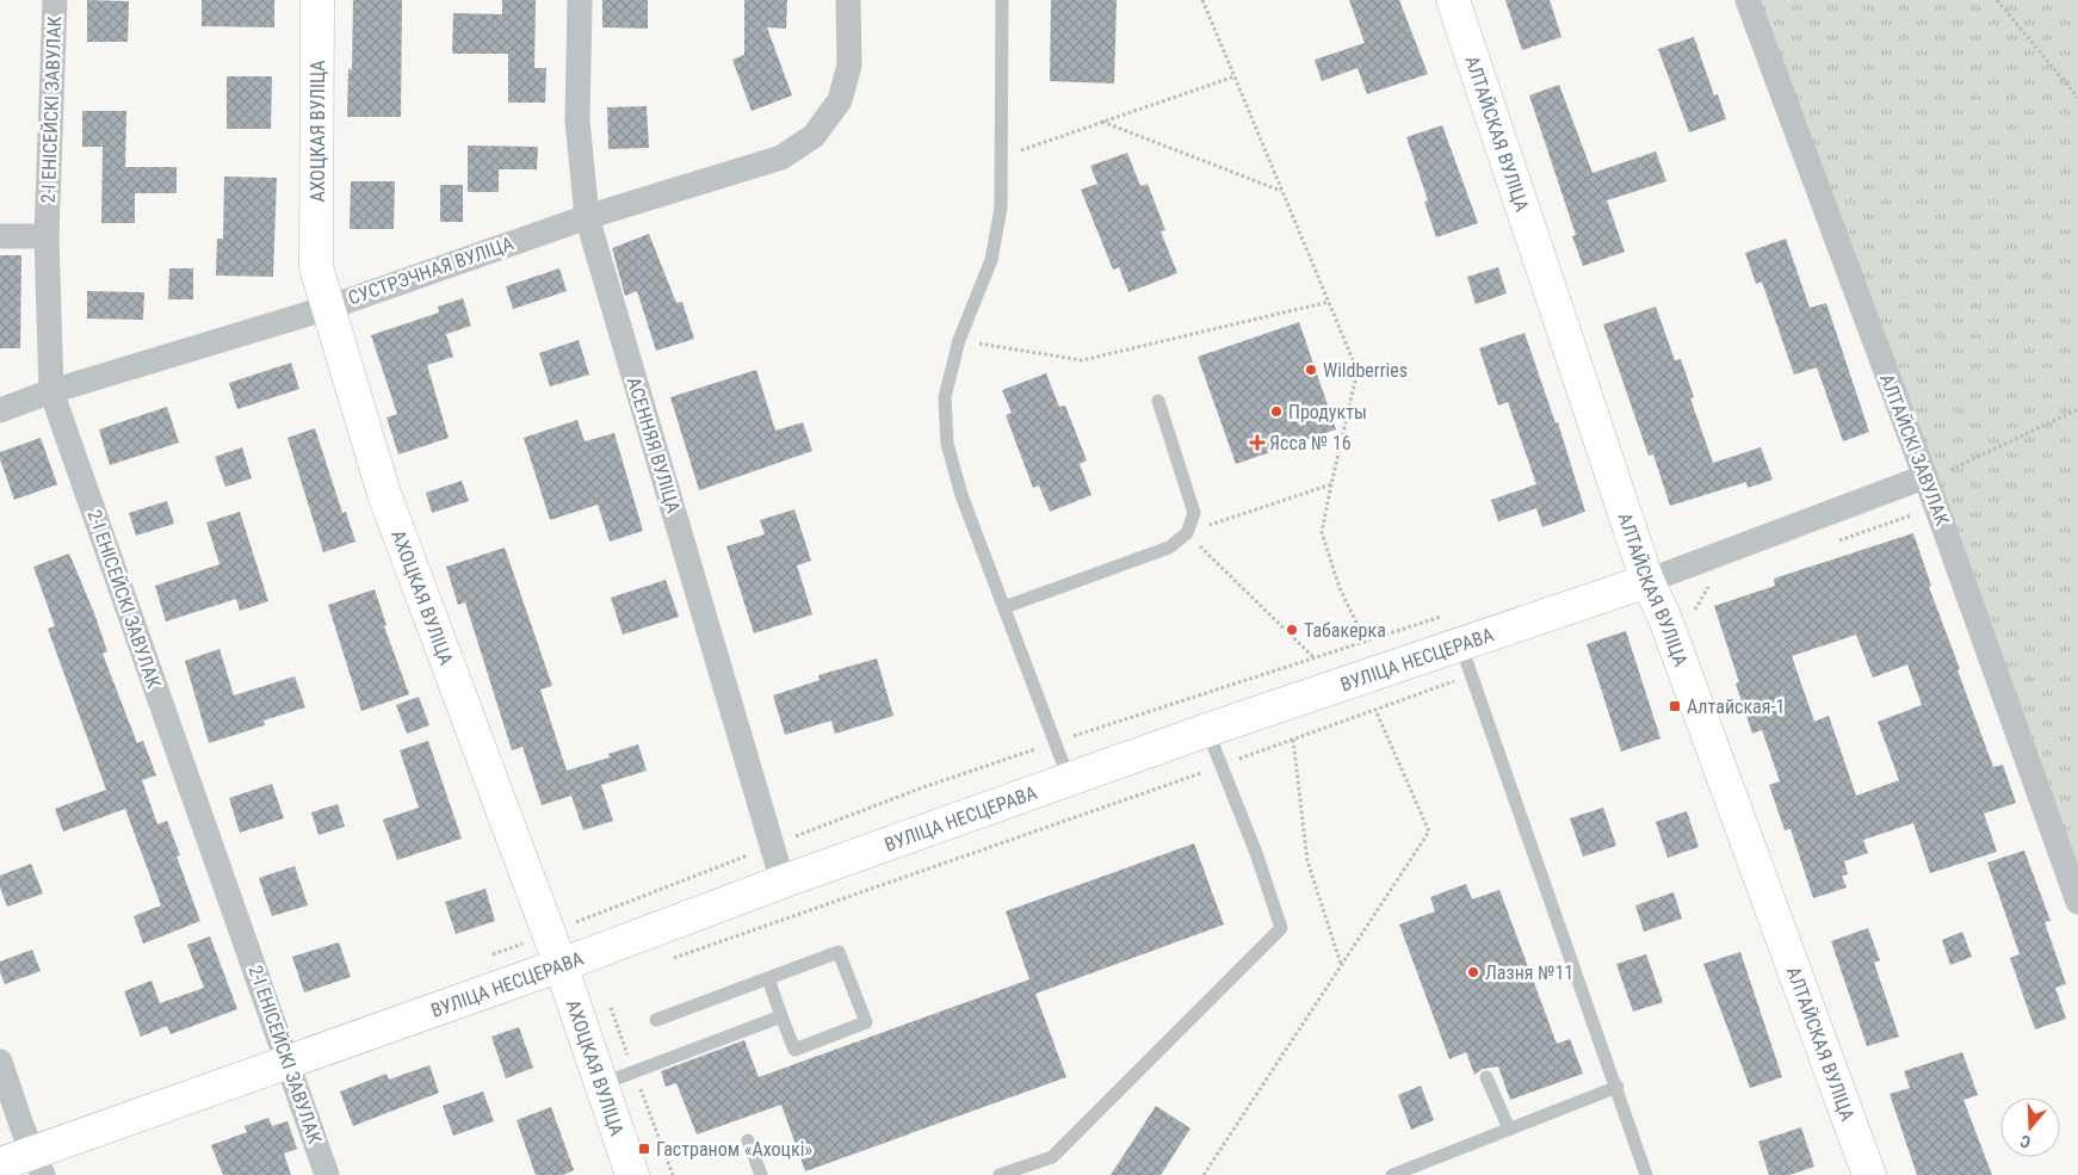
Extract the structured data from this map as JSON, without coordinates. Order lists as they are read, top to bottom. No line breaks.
{"streets":{"main road":["АХОЦКАЯ ВУЛІЦА","АЛТАЙСКАЯ ВУЛІЦА","ВУЛІЦА НЕСЦЕРАВА"],"street":["2-І ЕНІСЕЙСКІ ЗАВУЛАК","СУСТРЭЧНАЯ ВУЛІЦА","АСЕННЯЯ ВУЛІЦА","АЛТАЙСКІ ЗАВУЛАК"]},"crossings":[["2-І ЕНІСЕЙСКІ ЗАВУЛАК","СУСТРЭЧНАЯ ВУЛІЦА"],["2-І ЕНІСЕЙСКІ ЗАВУЛАК","ВУЛІЦА НЕСЦЕРАВА"],["АХОЦКАЯ ВУЛІЦА","СУСТРЭЧНАЯ ВУЛІЦА"],["АХОЦКАЯ ВУЛІЦА","ВУЛІЦА НЕСЦЕРАВА"],["АЛТАЙСКАЯ ВУЛІЦА","ВУЛІЦА НЕСЦЕРАВА"],["СУСТРЭЧНАЯ ВУЛІЦА","АСЕННЯЯ ВУЛІЦА"],["АСЕННЯЯ ВУЛІЦА","ВУЛІЦА НЕСЦЕРАВА"],["АЛТАЙСКІ ЗАВУЛАК","ВУЛІЦА НЕСЦЕРАВА"]],"places":{"other":["Wildberries","Продукты","Табакерка","Лазня №11"],"health":["Ясса № 16"],"transit":["Алтайская-1","Гастраном «Ахоцкі»"]},"north":"bottom"}
